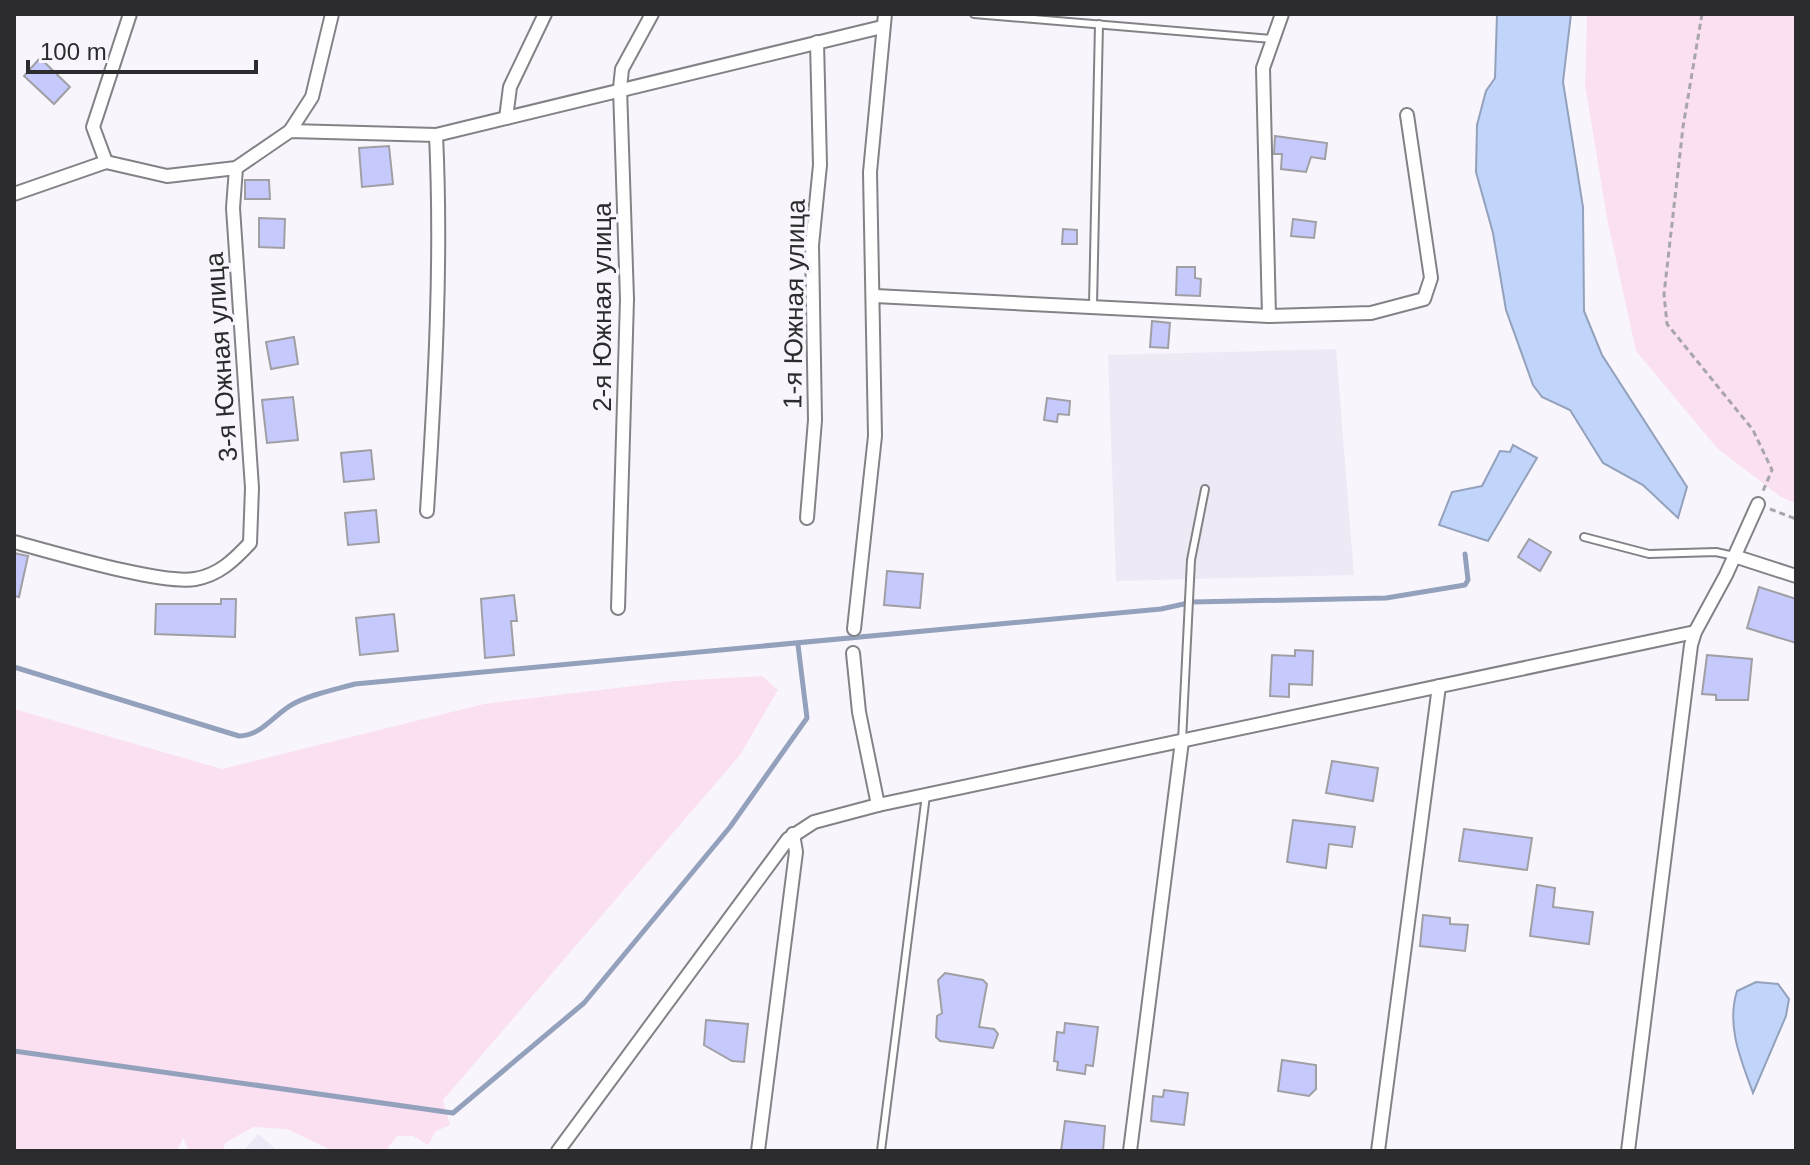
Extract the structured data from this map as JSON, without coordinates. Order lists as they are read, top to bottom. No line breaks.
{"streets":{"street":["1-я Южная улица","2-я Южная улица","3-я Южная улица"]},"scale_bar":"100 m"}
